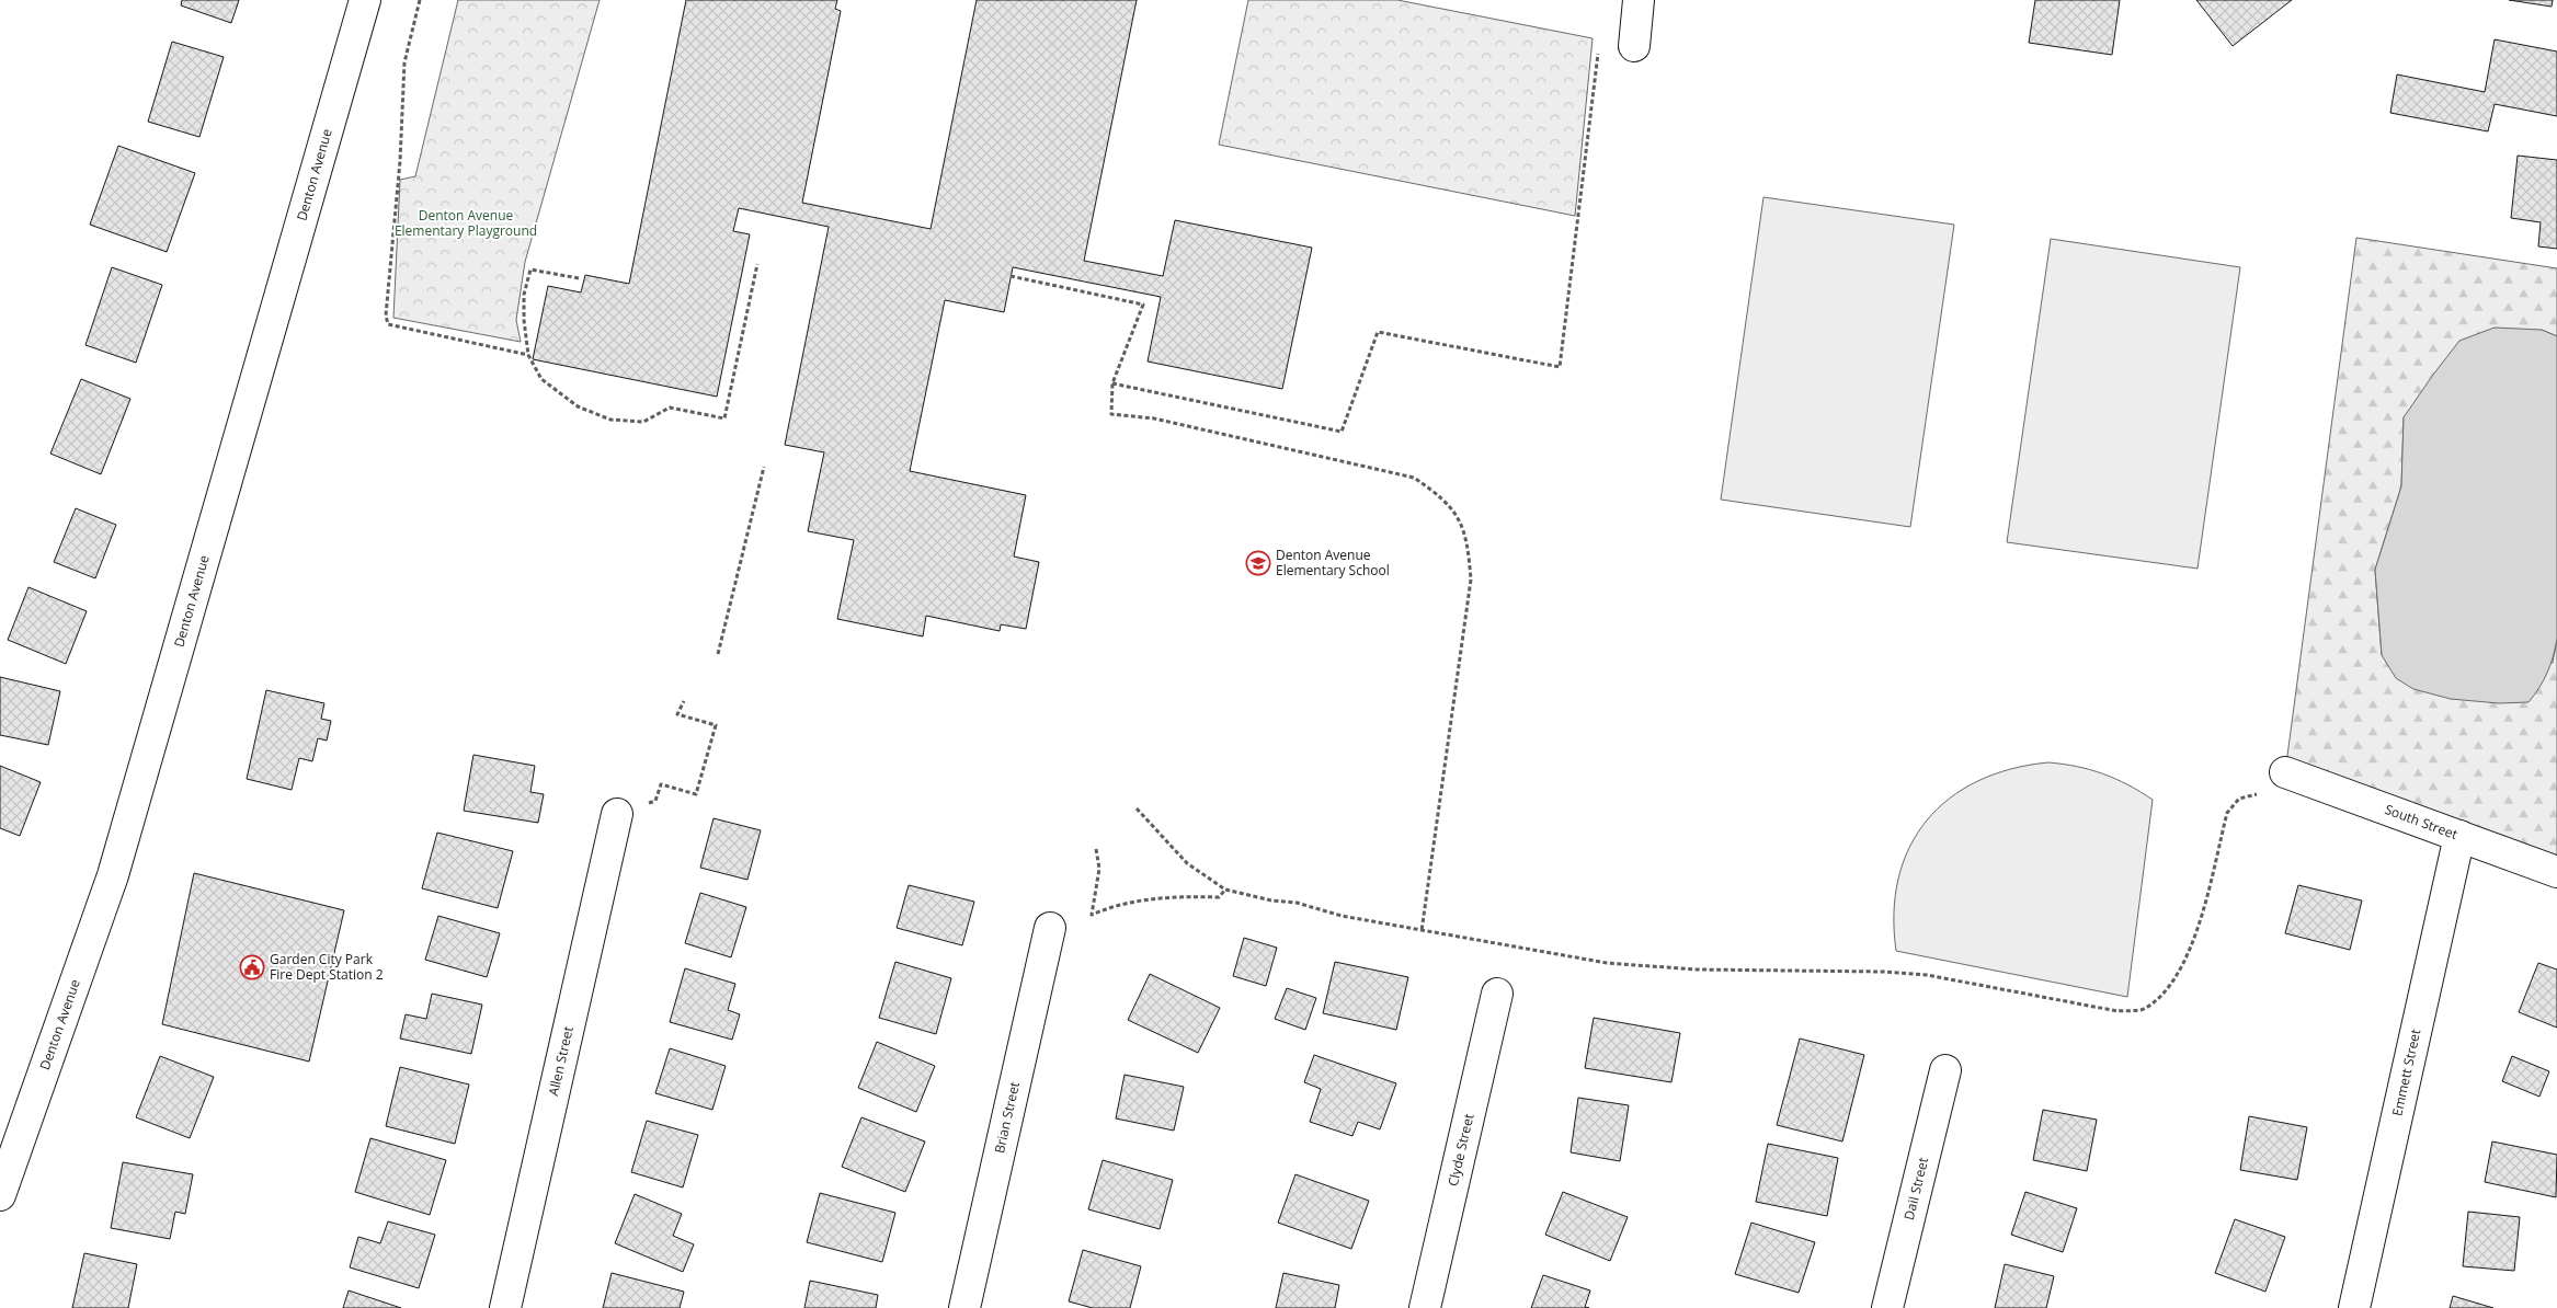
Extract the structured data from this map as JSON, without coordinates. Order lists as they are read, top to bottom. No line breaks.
{"streets":{"street":["Denton Avenue","South Street","Allen Street","Emmett Street","Brian Street","Clyde Street","Dail Street"]},"crossings":[["South Street","Emmett Street"]],"parks":["Denton Avenue Elementary Playground"],"places":{"school or university":["Denton Avenue Elementary School"],"public building":["Garden City Park Fire Dept Station 2"]}}
